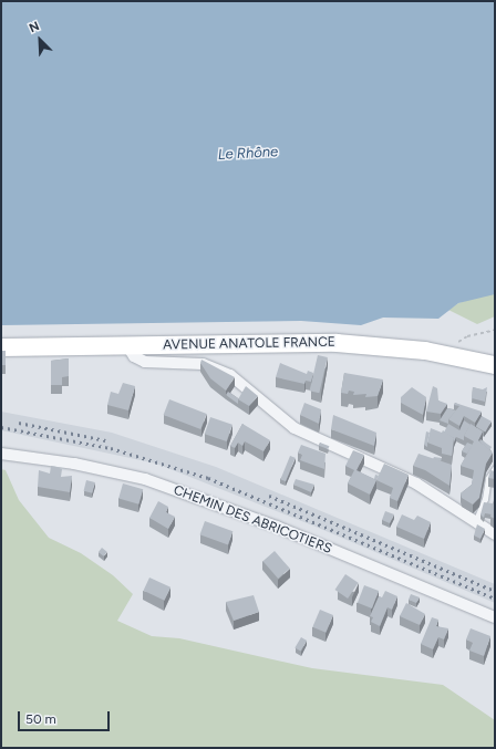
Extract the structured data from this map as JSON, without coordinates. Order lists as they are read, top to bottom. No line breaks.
{"streets":{"main road":["AVENUE ANATOLE FRANCE"],"street":["CHEMIN DES ABRICOTIERS"]},"water":["Le Rhône"],"scale_bar":"50 m","north":"top left"}
